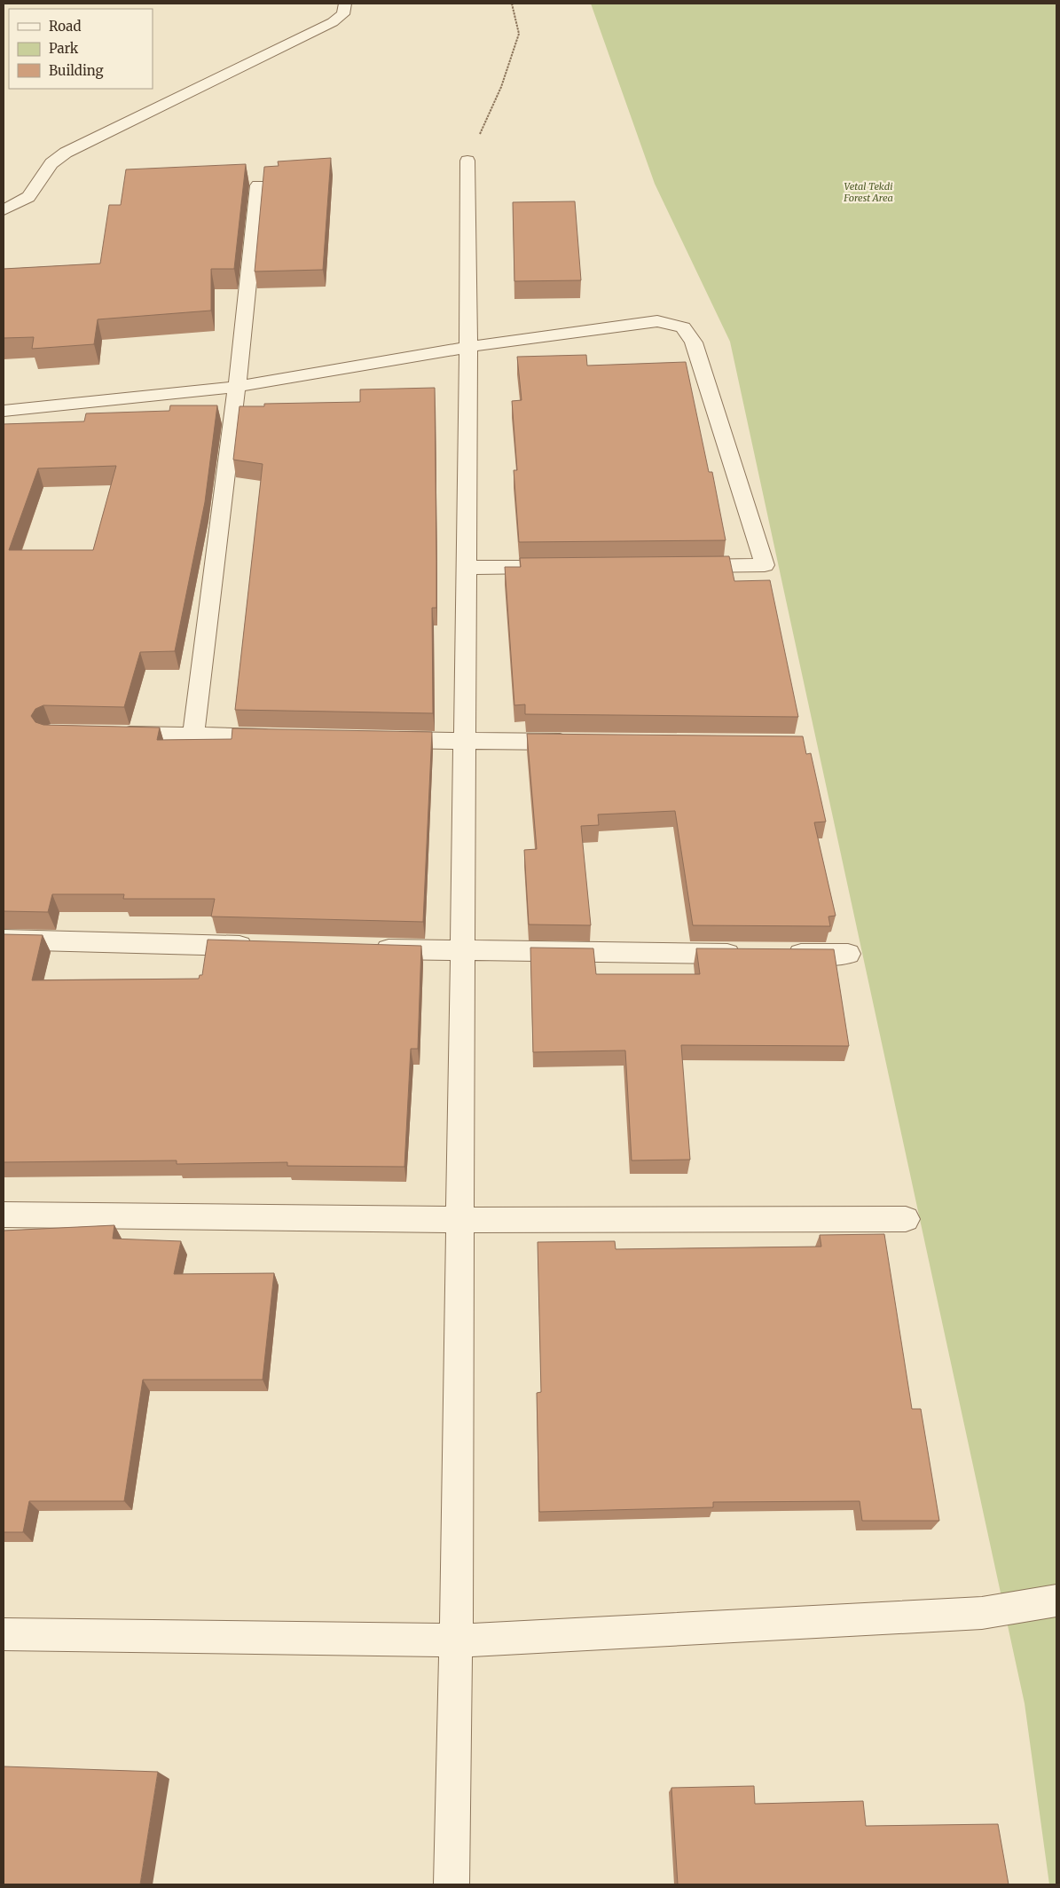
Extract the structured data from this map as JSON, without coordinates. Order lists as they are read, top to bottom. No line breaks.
{"parks":["Vetal Tekdi Forest Area"],"legend":["Road","Park","Building"]}
